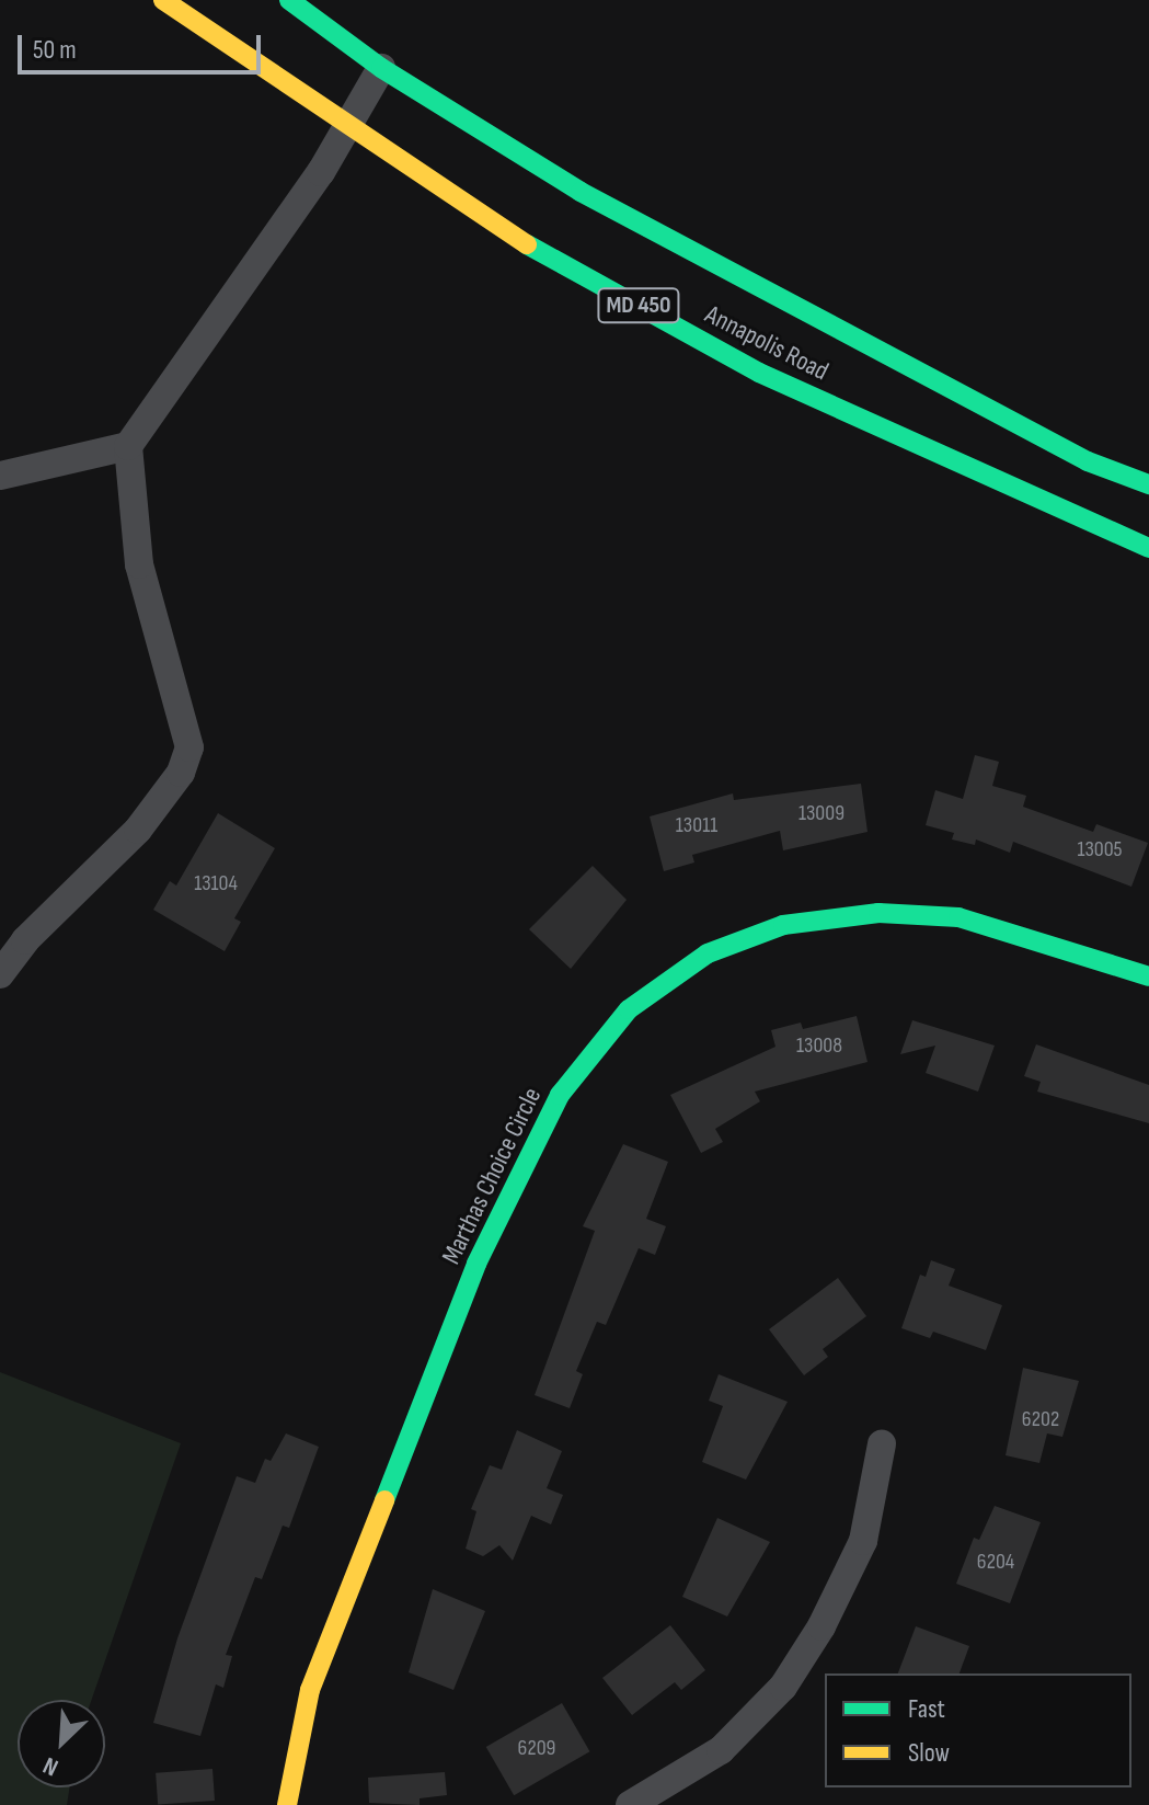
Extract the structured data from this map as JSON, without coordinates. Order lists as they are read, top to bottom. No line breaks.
{"streets":{"main road":["MD 450","Annapolis Road","Marthas Choice Circle"]},"house_numbers":["13009","13011","13005","13104","13008","6202","6204","6209"],"legend":["Fast","Slow"],"scale_bar":"50 m","north":"bottom left"}
